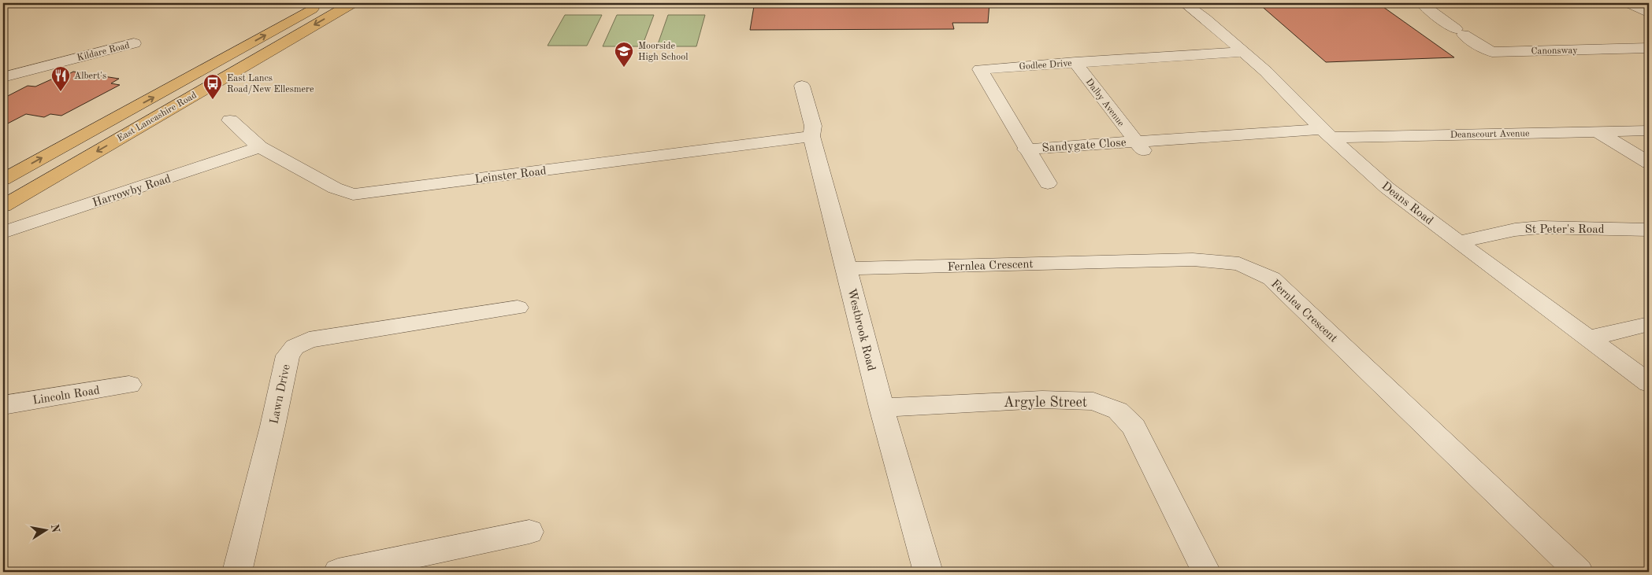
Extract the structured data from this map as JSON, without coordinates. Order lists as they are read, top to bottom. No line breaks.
{"streets":{"highway":["East Lancashire Road"],"street":["Canonsway","Kildare Road","Godlee Drive","Dalby Avenue","Deanscourt Avenue","Sandygate Close","Leinster Road","Harrowby Road","Deans Road","St Peter's Road","Fernlea Crescent","Westbrook Road","Lawn Drive","Lincoln Road","Argyle Street"]},"crossings":[["Godlee Drive","Dalby Avenue"],["Godlee Drive","Sandygate Close"],["Godlee Drive","Deans Road"],["Dalby Avenue","Deanscourt Avenue"],["Dalby Avenue","Sandygate Close"],["Deanscourt Avenue","Sandygate Close"],["Deanscourt Avenue","Deans Road"],["Leinster Road","Harrowby Road"],["Leinster Road","Westbrook Road"],["Deans Road","St Peter's Road"],["Fernlea Crescent","Westbrook Road"],["Westbrook Road","Argyle Street"]],"places":{"school or university":["Moorside High School"],"restaurant":["Albert's"],"bus stop":["East Lancs Road/New Ellesmere"]},"north":"right"}
